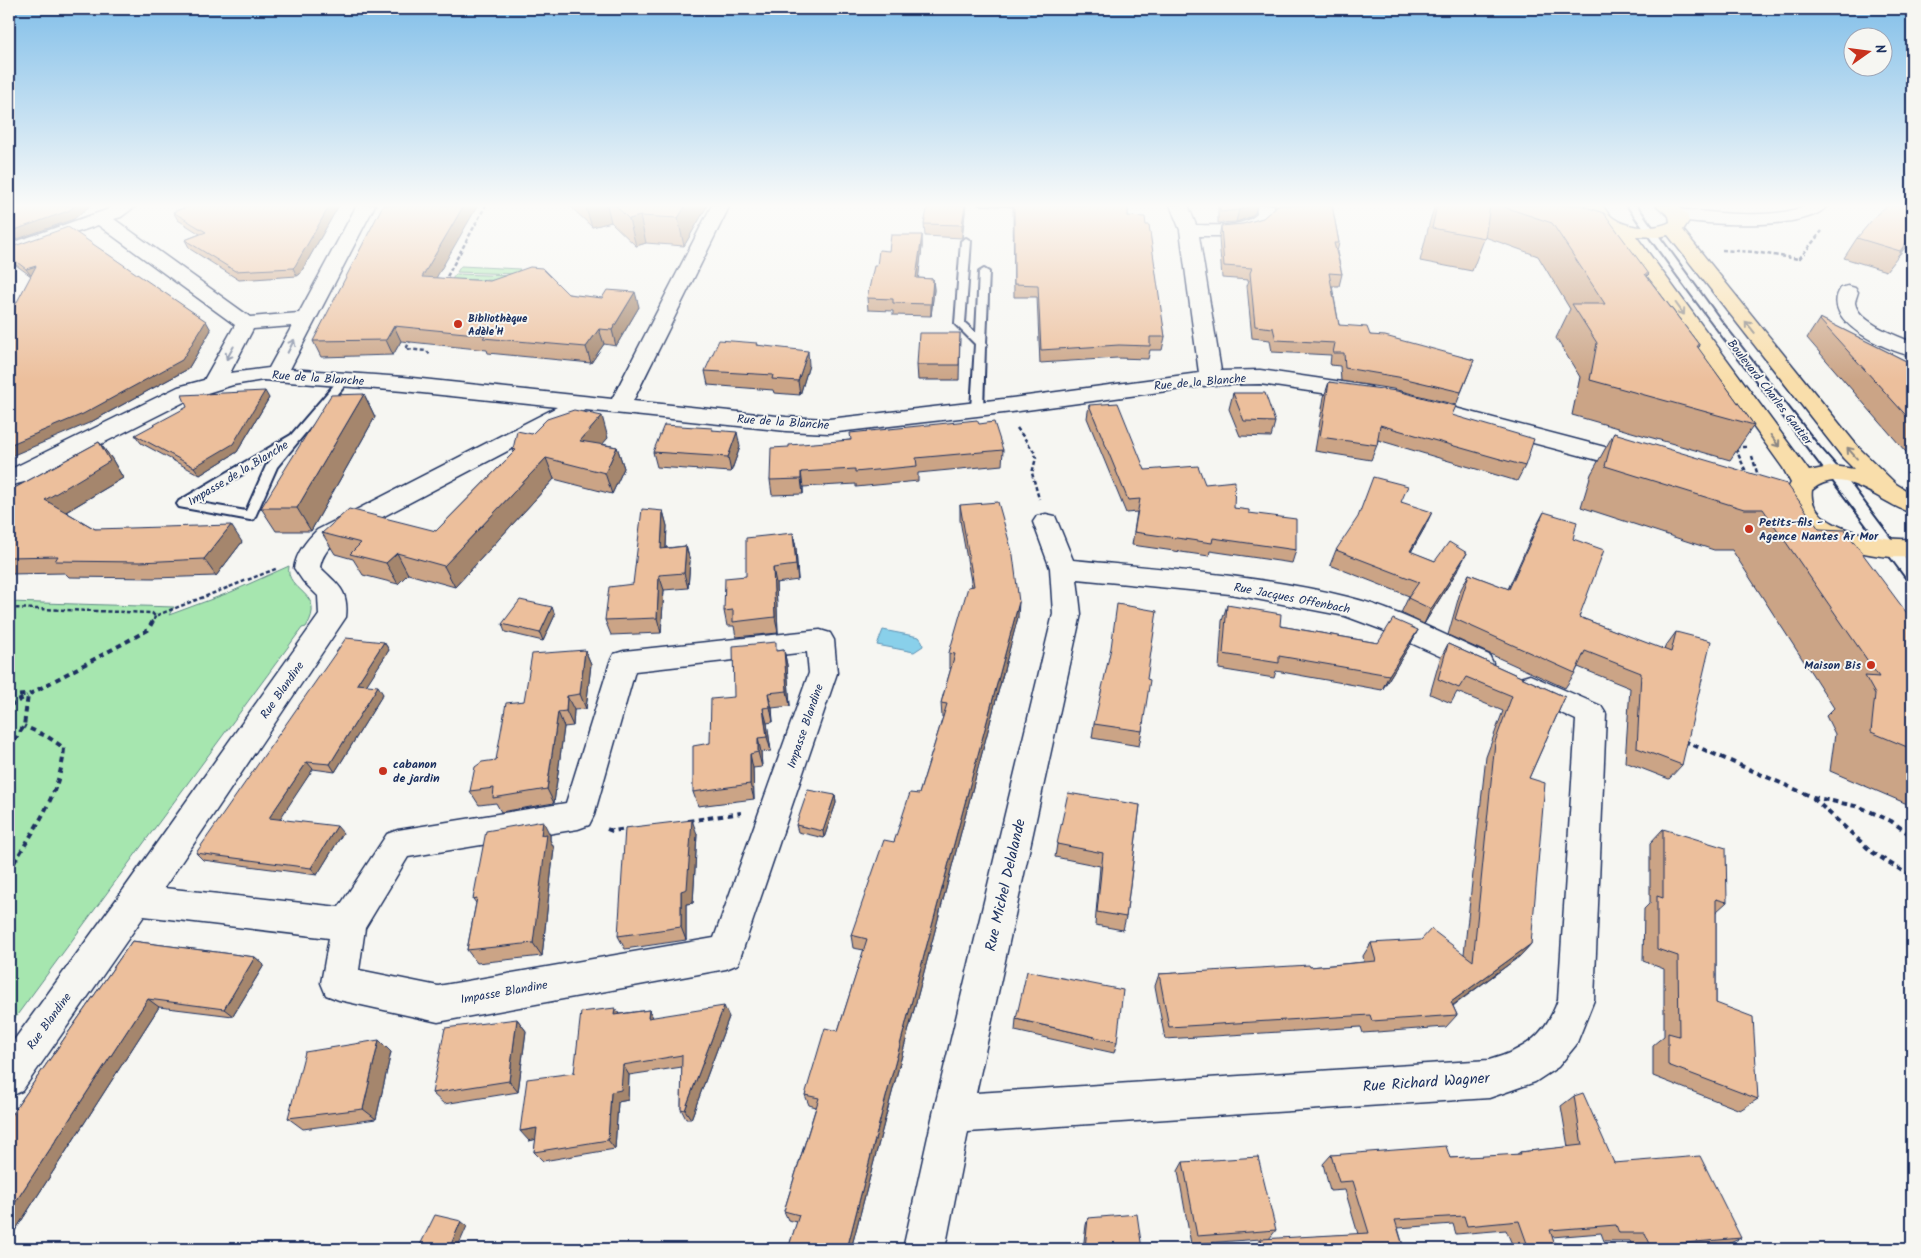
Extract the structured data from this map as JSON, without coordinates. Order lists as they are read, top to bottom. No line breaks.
{"streets":{"main road":["Boulevard Charles Gautier"],"street":["Rue de la Blanche","Rue Jacques Offenbach","Rue Blandine","Impasse Blandine","Rue Michel Delalande","Rue Richard Wagner"],"lane":["Impasse de la Blanche"]},"crossings":[["Rue de la Blanche","Impasse de la Blanche"],["Rue Jacques Offenbach","Rue Michel Delalande"],["Rue Jacques Offenbach","Rue Richard Wagner"],["Rue Michel Delalande","Rue Richard Wagner"]],"places":["Bibliothèque Adèle'H","Petits-fils - Agence Nantes Ar Mor","Maison Bis","cabanon de jardin"],"north":"right"}
